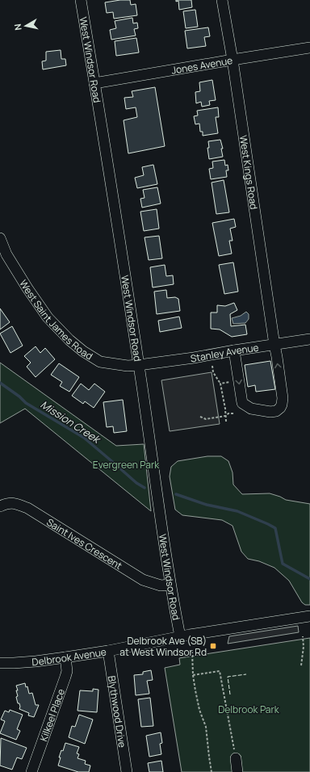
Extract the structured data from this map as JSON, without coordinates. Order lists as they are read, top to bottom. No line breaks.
{"streets":{"street":["West Windsor Road","Jones Avenue","West Kings Road","West Saint James Road","Stanley Avenue","Saint Ives Crescent","Delbrook Avenue","Blythwood Drive","Kilkeel Place"]},"crossings":[["West Windsor Road","Jones Avenue"],["West Windsor Road","West Saint James Road"],["West Windsor Road","Stanley Avenue"],["West Windsor Road","Saint Ives Crescent"],["West Windsor Road","Delbrook Avenue"],["Jones Avenue","West Kings Road"],["West Kings Road","Stanley Avenue"],["West Saint James Road","Stanley Avenue"],["Delbrook Avenue","Blythwood Drive"],["Delbrook Avenue","Kilkeel Place"]],"water":["Mission Creek"],"parks":["Evergreen Park","Delbrook Park"],"places":{"transit":["Delbrook Ave (SB) at West Windsor Rd"]},"north":"left"}
